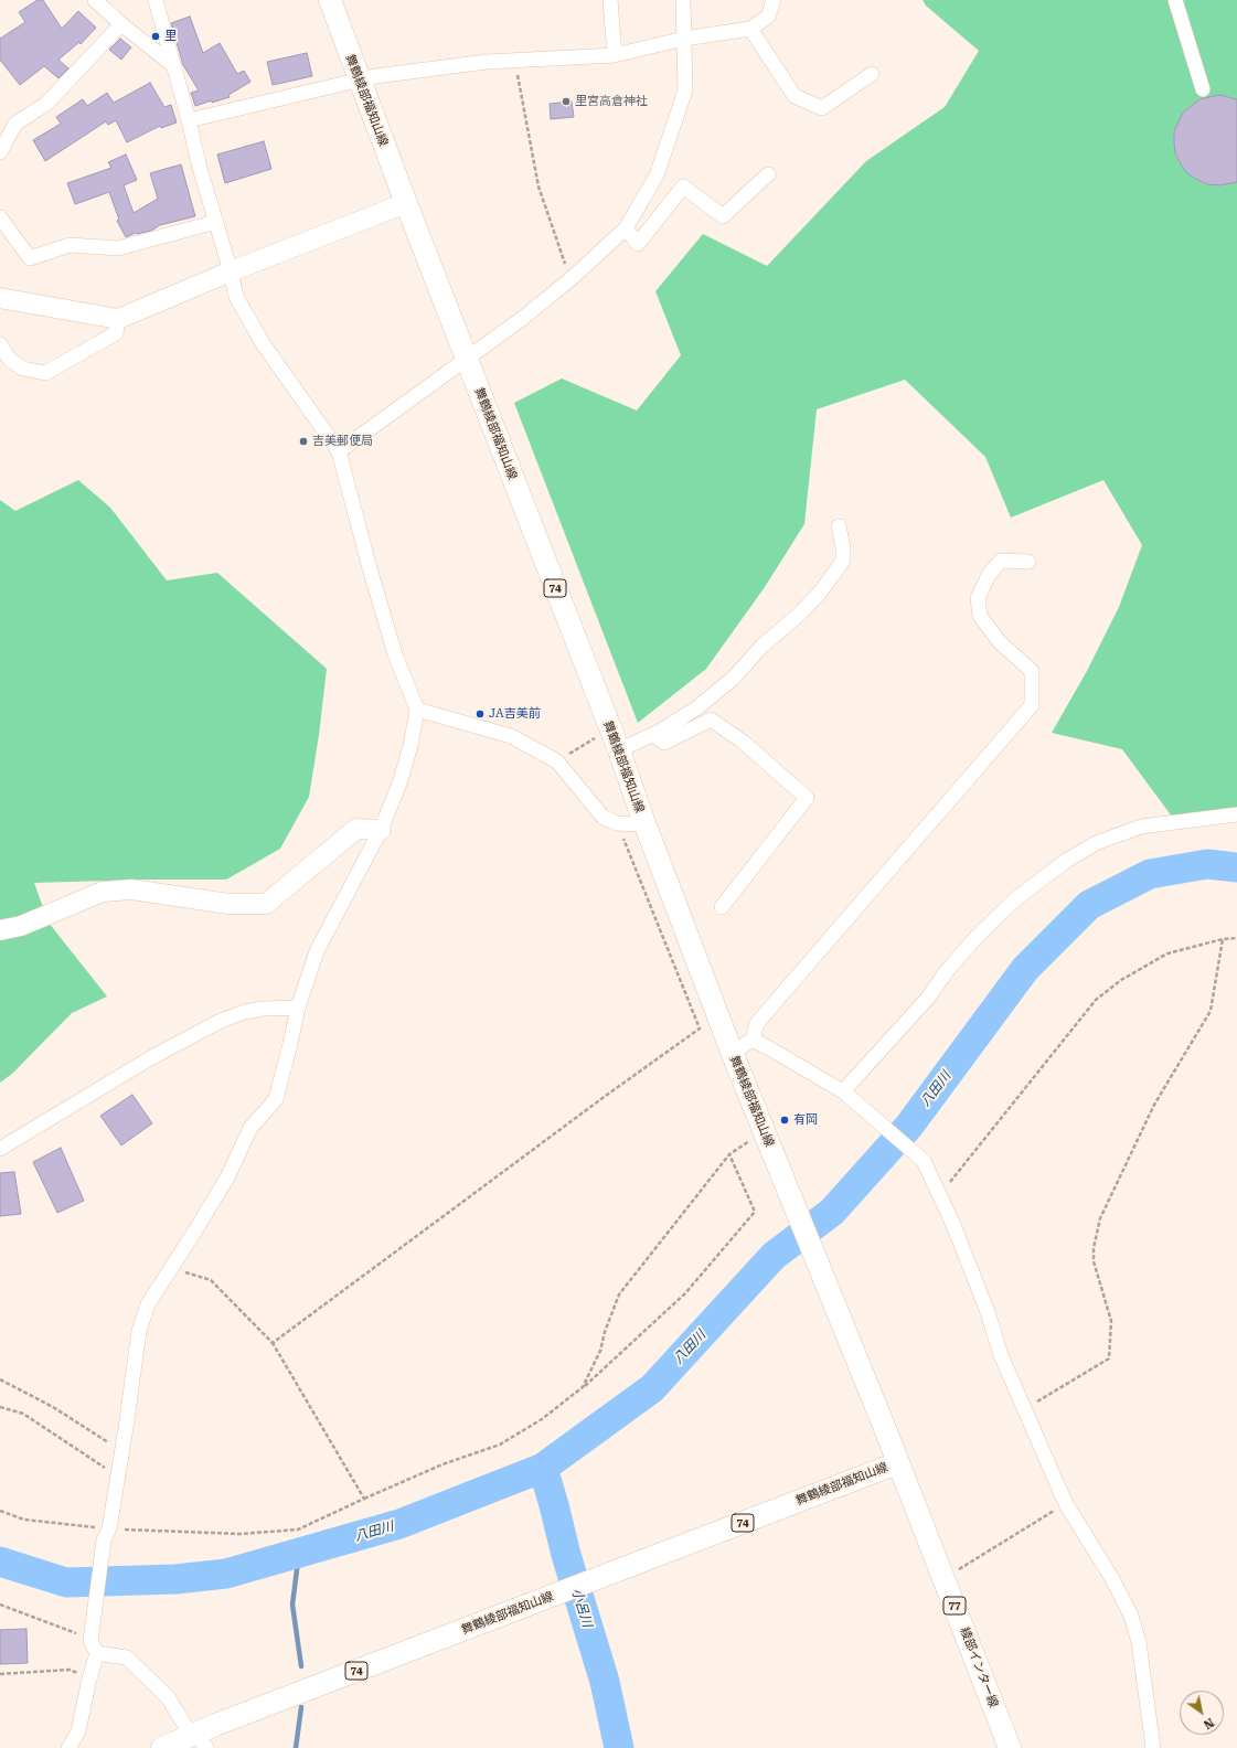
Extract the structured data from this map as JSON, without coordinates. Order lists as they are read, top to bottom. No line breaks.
{"streets":{"main road":["舞鶴綾部福知山線","74","77","綾部インター線"]},"crossings":[["舞鶴綾部福知山線","綾部インター線"]],"water":["八田川","小呂川"],"places":["里","里宮高倉神社","吉美郵便局","JA吉美前","有岡"],"north":"bottom right"}
